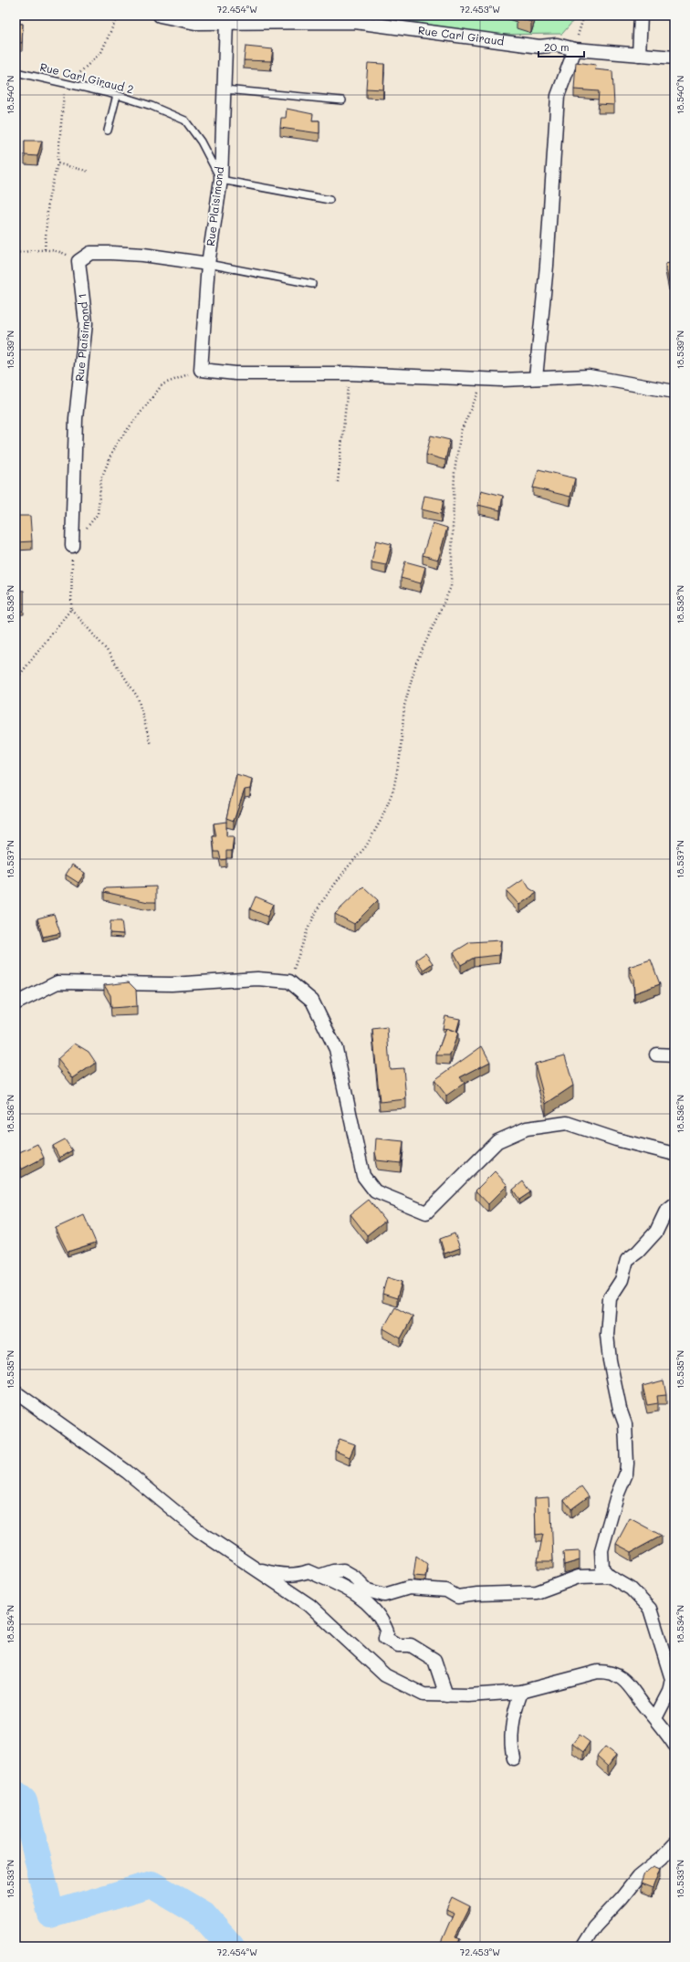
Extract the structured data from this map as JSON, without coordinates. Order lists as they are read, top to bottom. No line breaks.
{"streets":{"street":["Rue Carl Giraud","Rue Plaisimond","Rue Plaisimond 1"],"lane":["Rue Carl Giraud 2"]},"crossings":[["Rue Carl Giraud","Rue Plaisimond"],["Rue Carl Giraud 2","Rue Plaisimond"]],"scale_bar":"20 m","coordinates":["72.454°W","72.453°W","18.540°N","18.539°N","18.538°N","18.537°N","18.536°N","18.535°N","18.534°N","18.533°N"]}
